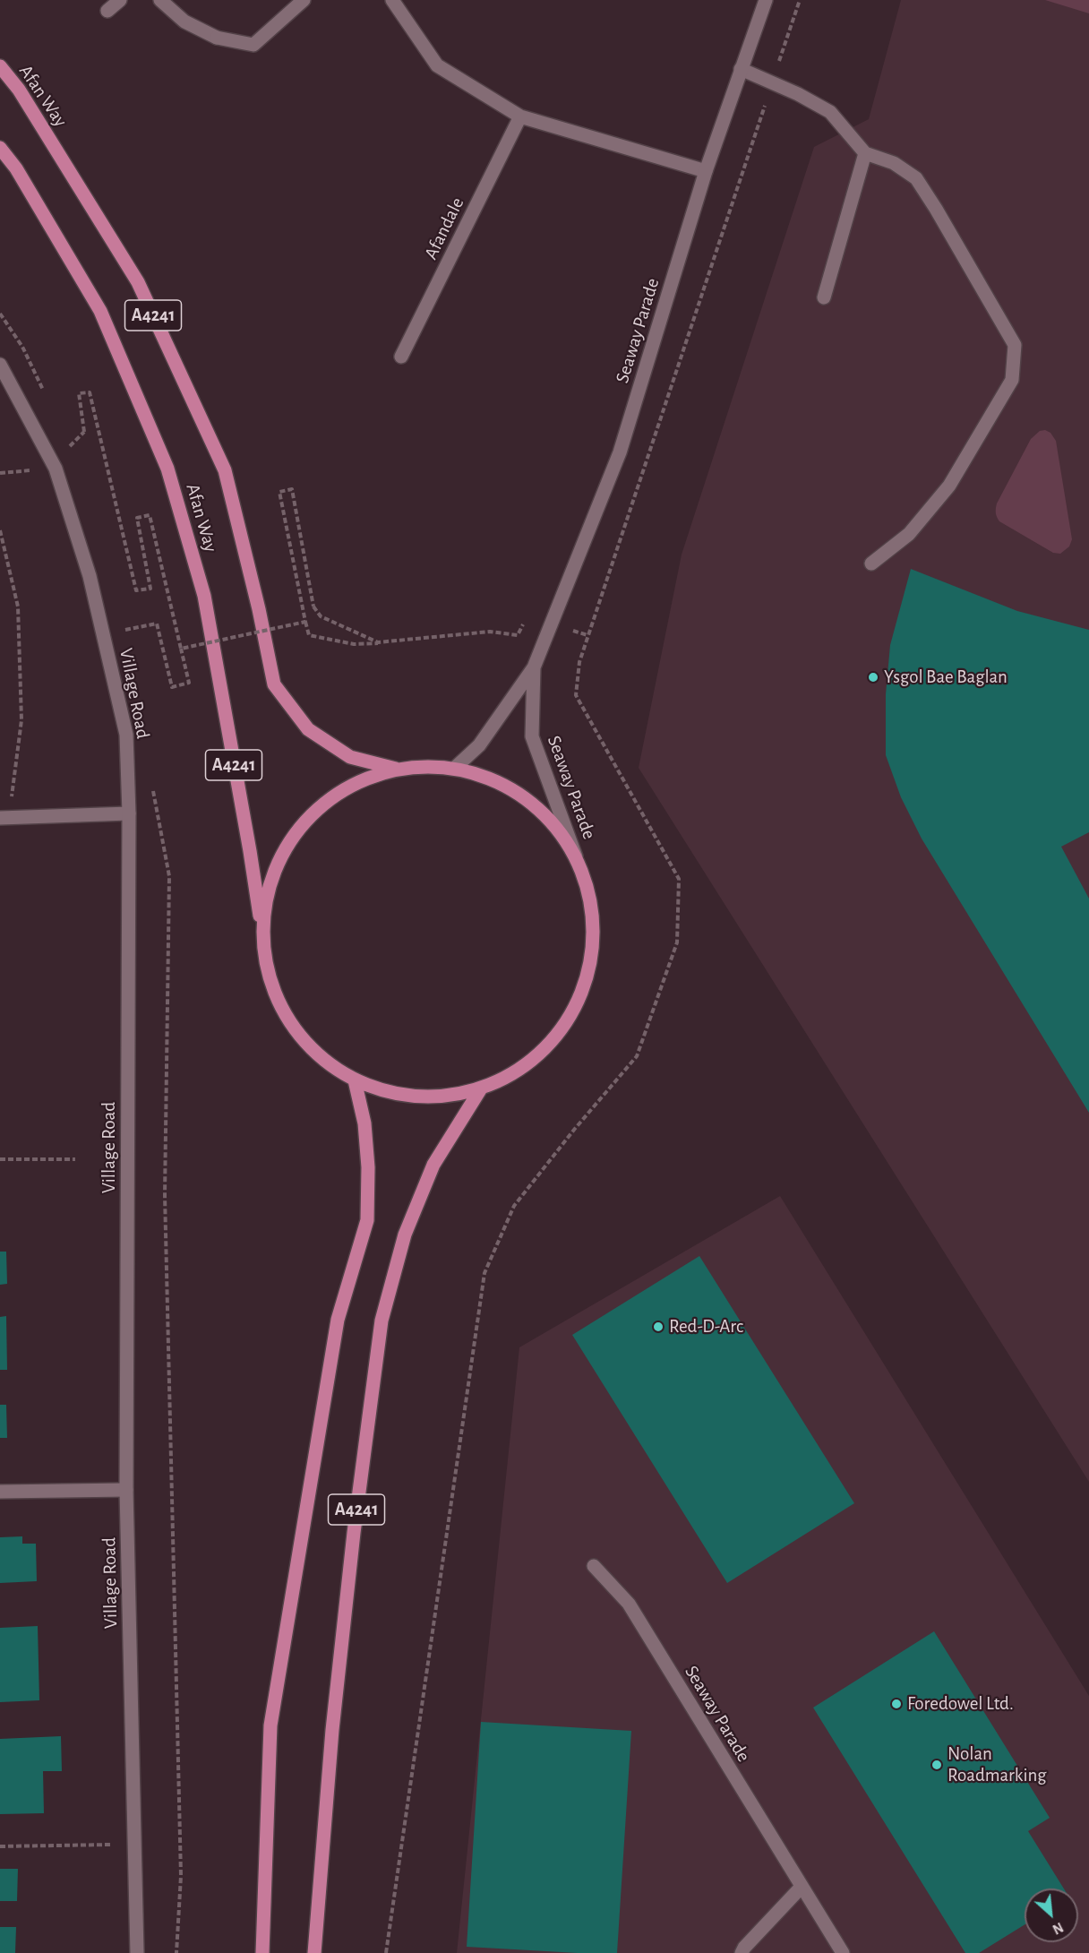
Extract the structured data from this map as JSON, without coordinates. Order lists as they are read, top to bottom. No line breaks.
{"streets":{"main road":["Afan Way","A4241"],"street":["Afandale","Seaway Parade","Village Road"]},"crossings":[["Afan Way","A4241"],["A4241","Seaway Parade"]],"places":["Ysgol Bae Baglan","Red-D-Arc","Foredowel Ltd.","Nolan Roadmarking"],"north":"bottom right"}
